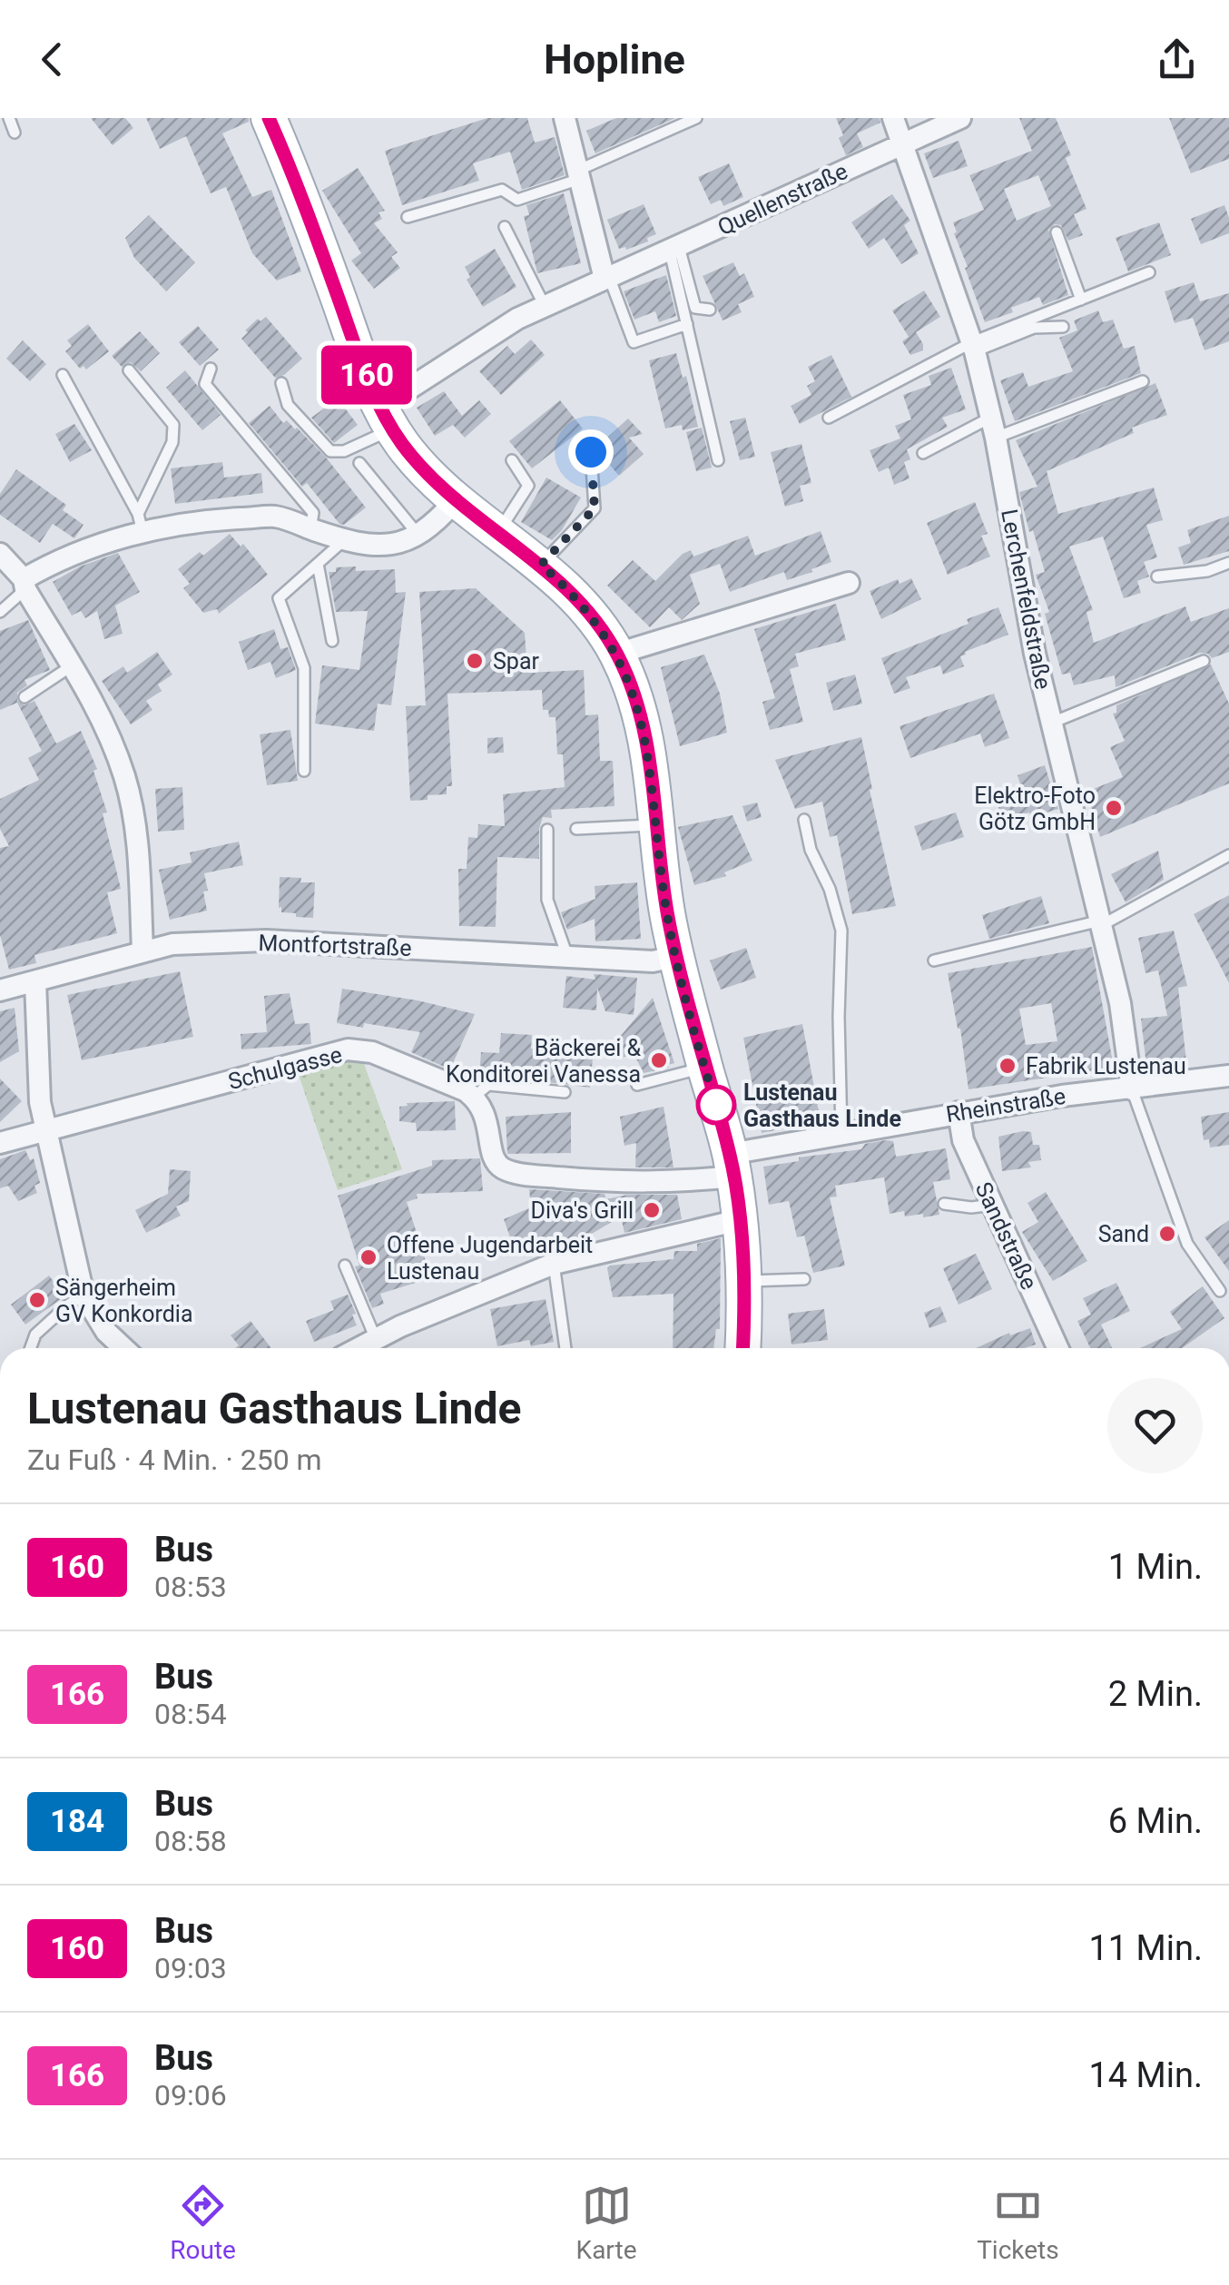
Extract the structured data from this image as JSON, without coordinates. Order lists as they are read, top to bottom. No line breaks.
{"streets":{"street":["Quellenstraße","Lerchenfeldstraße","Montfortstraße","Schulgasse","Rheinstraße","Sandstraße"]},"crossings":[["Quellenstraße","Lerchenfeldstraße"],["Lerchenfeldstraße","Rheinstraße"],["Rheinstraße","Sandstraße"]],"places":["Spar","Elektro-Foto Götz GmbH","Bäckerei & Konditorei Vanessa","Fabrik Lustenau","Lustenau Gasthaus Linde","Diva's Grill","Sand","Offene Jugendarbeit Lustenau","Sängerheim GV Konkordia"],"lines":["bus line 160"],"page":{"header":"Hopline","on_map":"160","heading":["Lustenau Gasthaus Linde","Zu Fuß · 4 Min. · 250 m"],"list":[{"mark":"160","name":"Bus","note":"08:53","value":"1 Min."},{"mark":"166","name":"Bus","note":"08:54","value":"2 Min."},{"mark":"184","name":"Bus","note":"08:58","value":"6 Min."},{"mark":"160","name":"Bus","note":"09:03","value":"11 Min."},{"mark":"166","name":"Bus","note":"09:06","value":"14 Min."}],"tabs":["Route","Karte","Tickets"]}}
